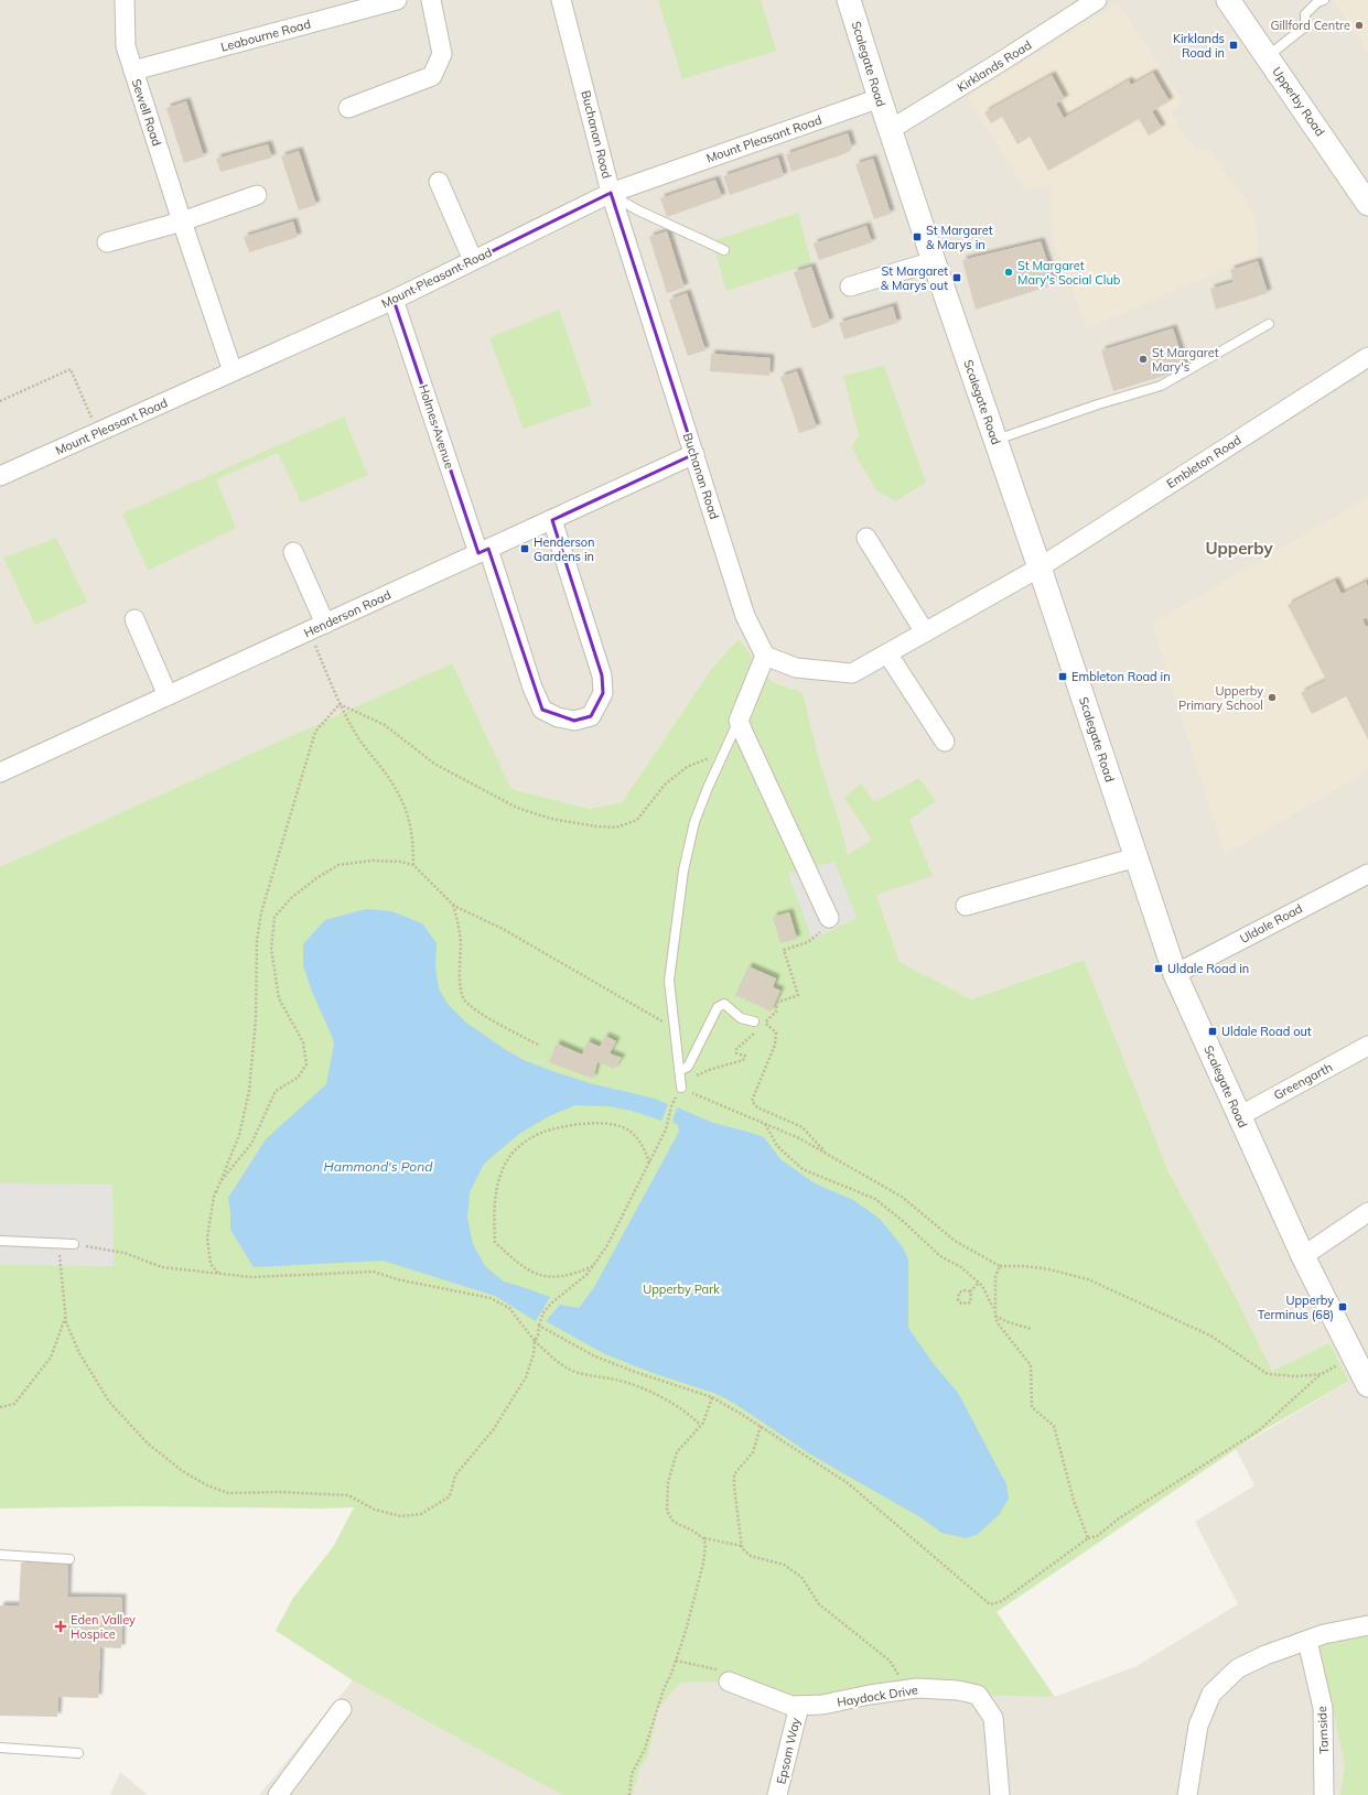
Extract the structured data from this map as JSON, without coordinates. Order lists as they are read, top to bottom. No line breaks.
{"streets":{"street":["Leabourne Road","Scalegate Road","Kirklands Road","Upperby Road","Sewell Road","Buchanan Road","Mount Pleasant Road","Holmes Avenue","Embleton Road","Henderson Road","Uldale Road","Greengarth","Haydock Drive","Tarnside","Epsom Way"]},"crossings":[["Leabourne Road","Sewell Road"],["Scalegate Road","Kirklands Road"],["Scalegate Road","Mount Pleasant Road"],["Scalegate Road","Embleton Road"],["Scalegate Road","Uldale Road"],["Scalegate Road","Greengarth"],["Sewell Road","Mount Pleasant Road"],["Buchanan Road","Mount Pleasant Road"],["Buchanan Road","Henderson Road"],["Mount Pleasant Road","Holmes Avenue"],["Holmes Avenue","Henderson Road"],["Haydock Drive","Epsom Way"]],"districts":["Upperby"],"water":["Hammond's Pond"],"parks":["Upperby Park"],"places":{"other":["Gillford Centre","St Margaret Mary's Social Club","St Margaret Mary's","Upperby Primary School"],"transit":["Kirklands Road in","St Margaret & Marys in","St Margaret & Marys out","Henderson Gardens in","Embleton Road in","Uldale Road in","Uldale Road out","Upperby Terminus (68)"],"health":["Eden Valley Hospice"]}}
